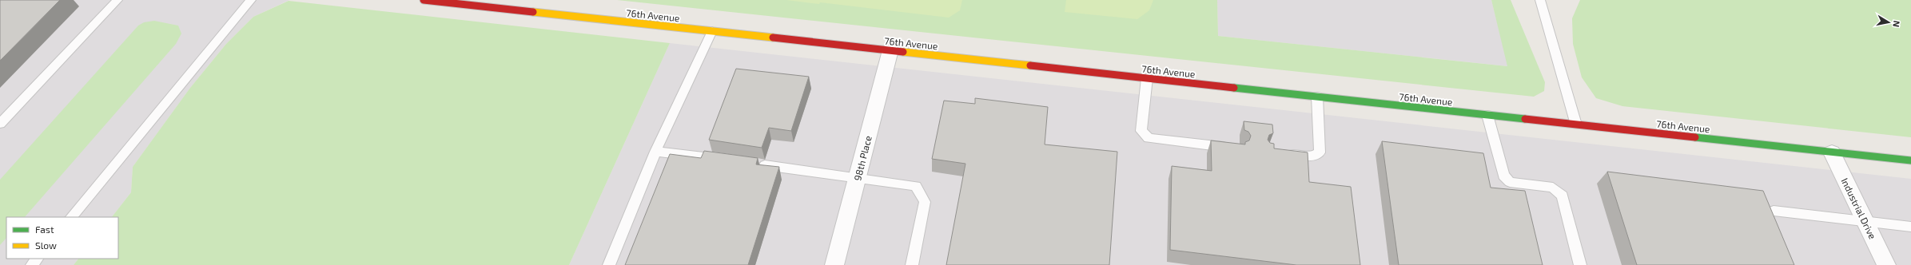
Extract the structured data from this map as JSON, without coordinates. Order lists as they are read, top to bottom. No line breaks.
{"streets":{"street":["76th Avenue","98th Place","Industrial Drive"]},"crossings":[["76th Avenue","98th Place"],["76th Avenue","Industrial Drive"]],"legend":["Fast","Slow"],"north":"right"}
